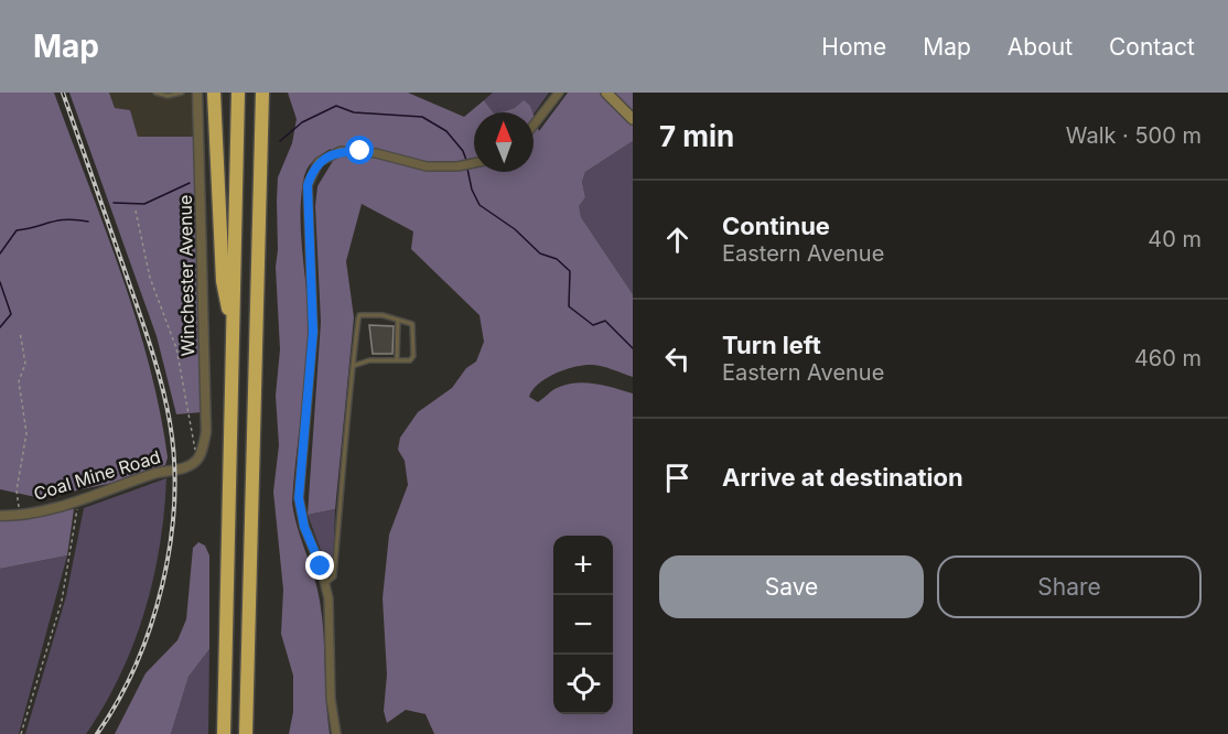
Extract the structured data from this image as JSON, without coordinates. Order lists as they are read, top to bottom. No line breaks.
{"streets":{"street":["Winchester Avenue","Coal Mine Road"]},"crossings":[["Winchester Avenue","Coal Mine Road"]],"north":"top","page":{"header":"Map","nav":["Home","Map","About","Contact"],"heading":["7 min","Walk · 500 m"],"list":[["Continue","Eastern Avenue","40 m"],["Turn left","Eastern Avenue","460 m"],"Arrive at destination"],"map_buttons":["+","−"],"buttons":["Save","Share"]}}
